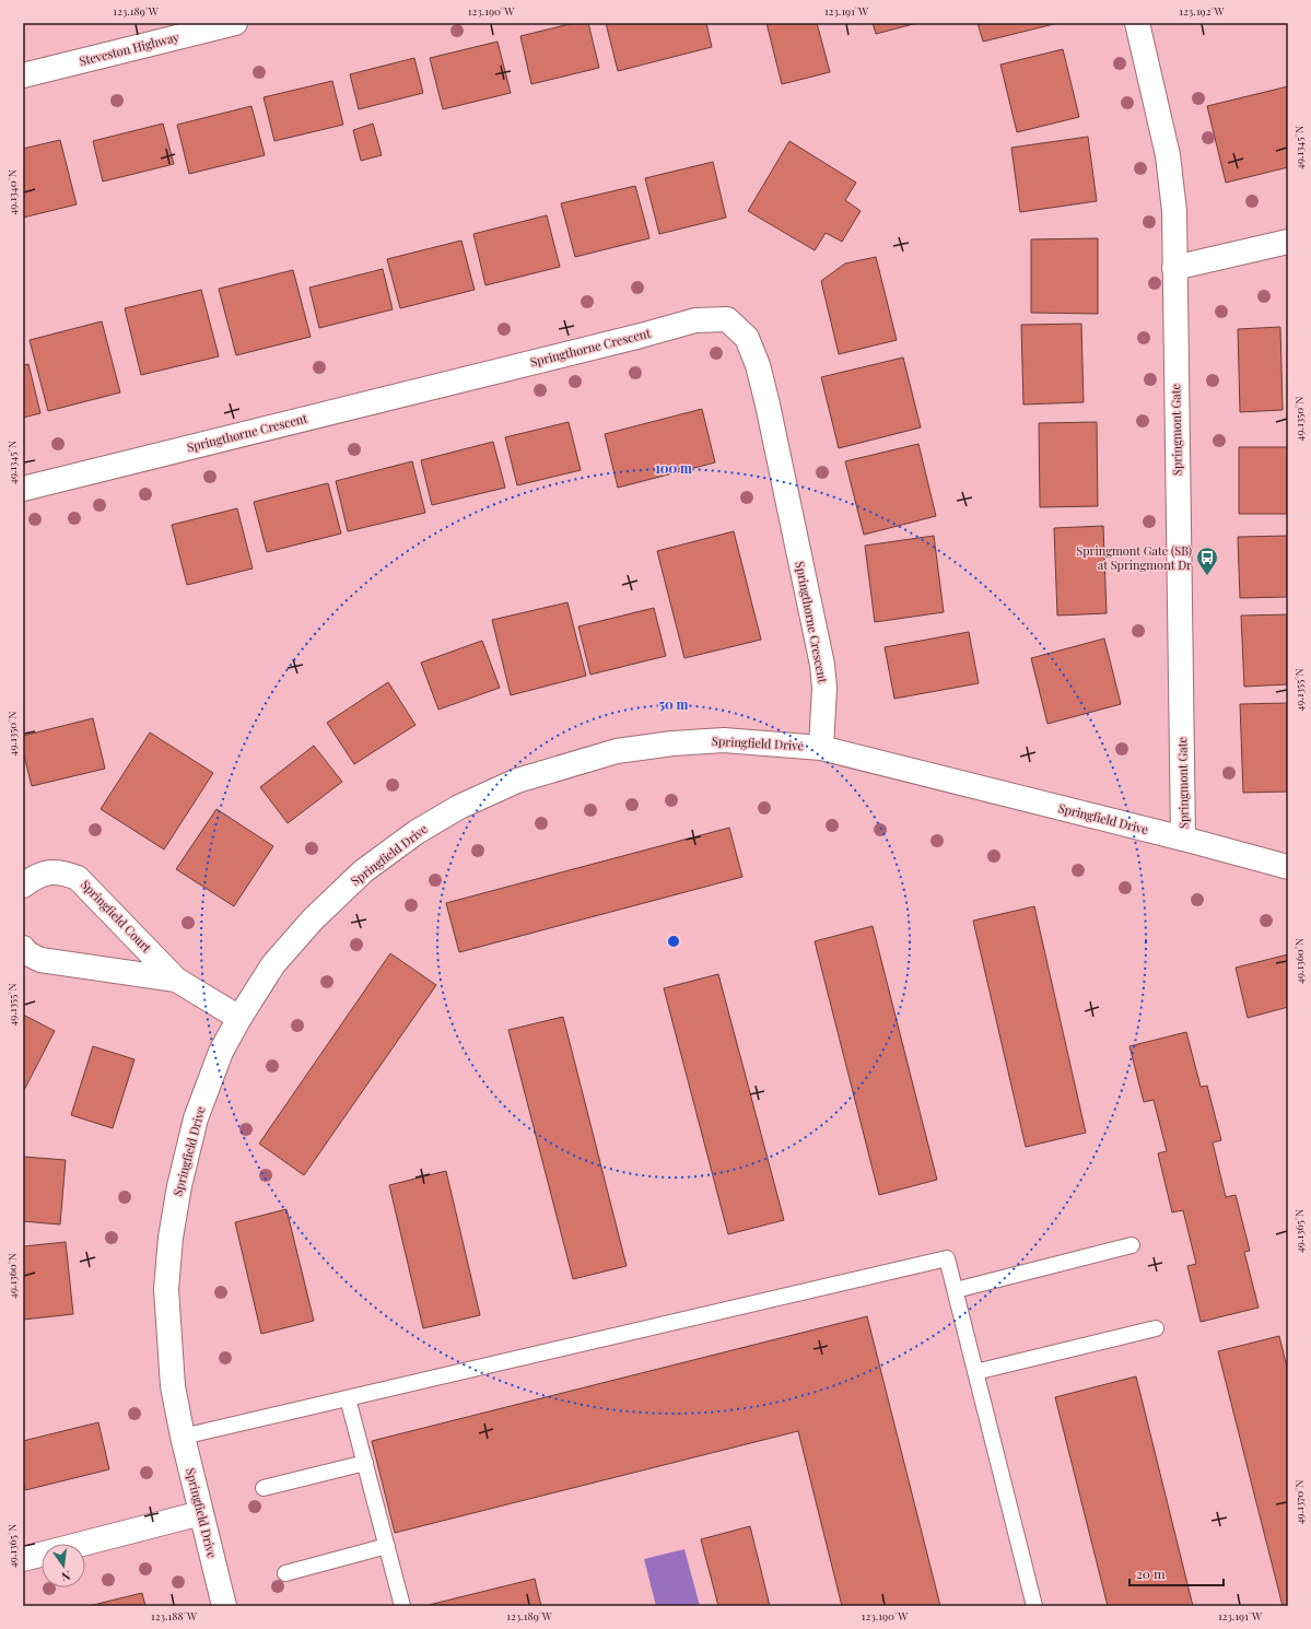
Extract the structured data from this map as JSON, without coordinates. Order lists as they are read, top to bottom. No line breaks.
{"streets":{"street":["Steveston Highway","Springthorne Crescent","Springmont Gate","Springfield Drive","Springfield Court"]},"crossings":[["Springthorne Crescent","Springfield Drive"],["Springmont Gate","Springfield Drive"],["Springfield Drive","Springfield Court"]],"places":{"bus stop":["Springmont Gate (SB) at Springmont Dr"]},"scale_bar":"20 m","north":"bottom","coordinates":["123.189°W","123.190°W","123.191°W","123.192°W","49.1345°N","49.1340°N","49.1350°N","49.1355°N","49.1360°N","49.1365°N","49.1370°N","123.188°W"],"rings":["100 m","50 m"]}
